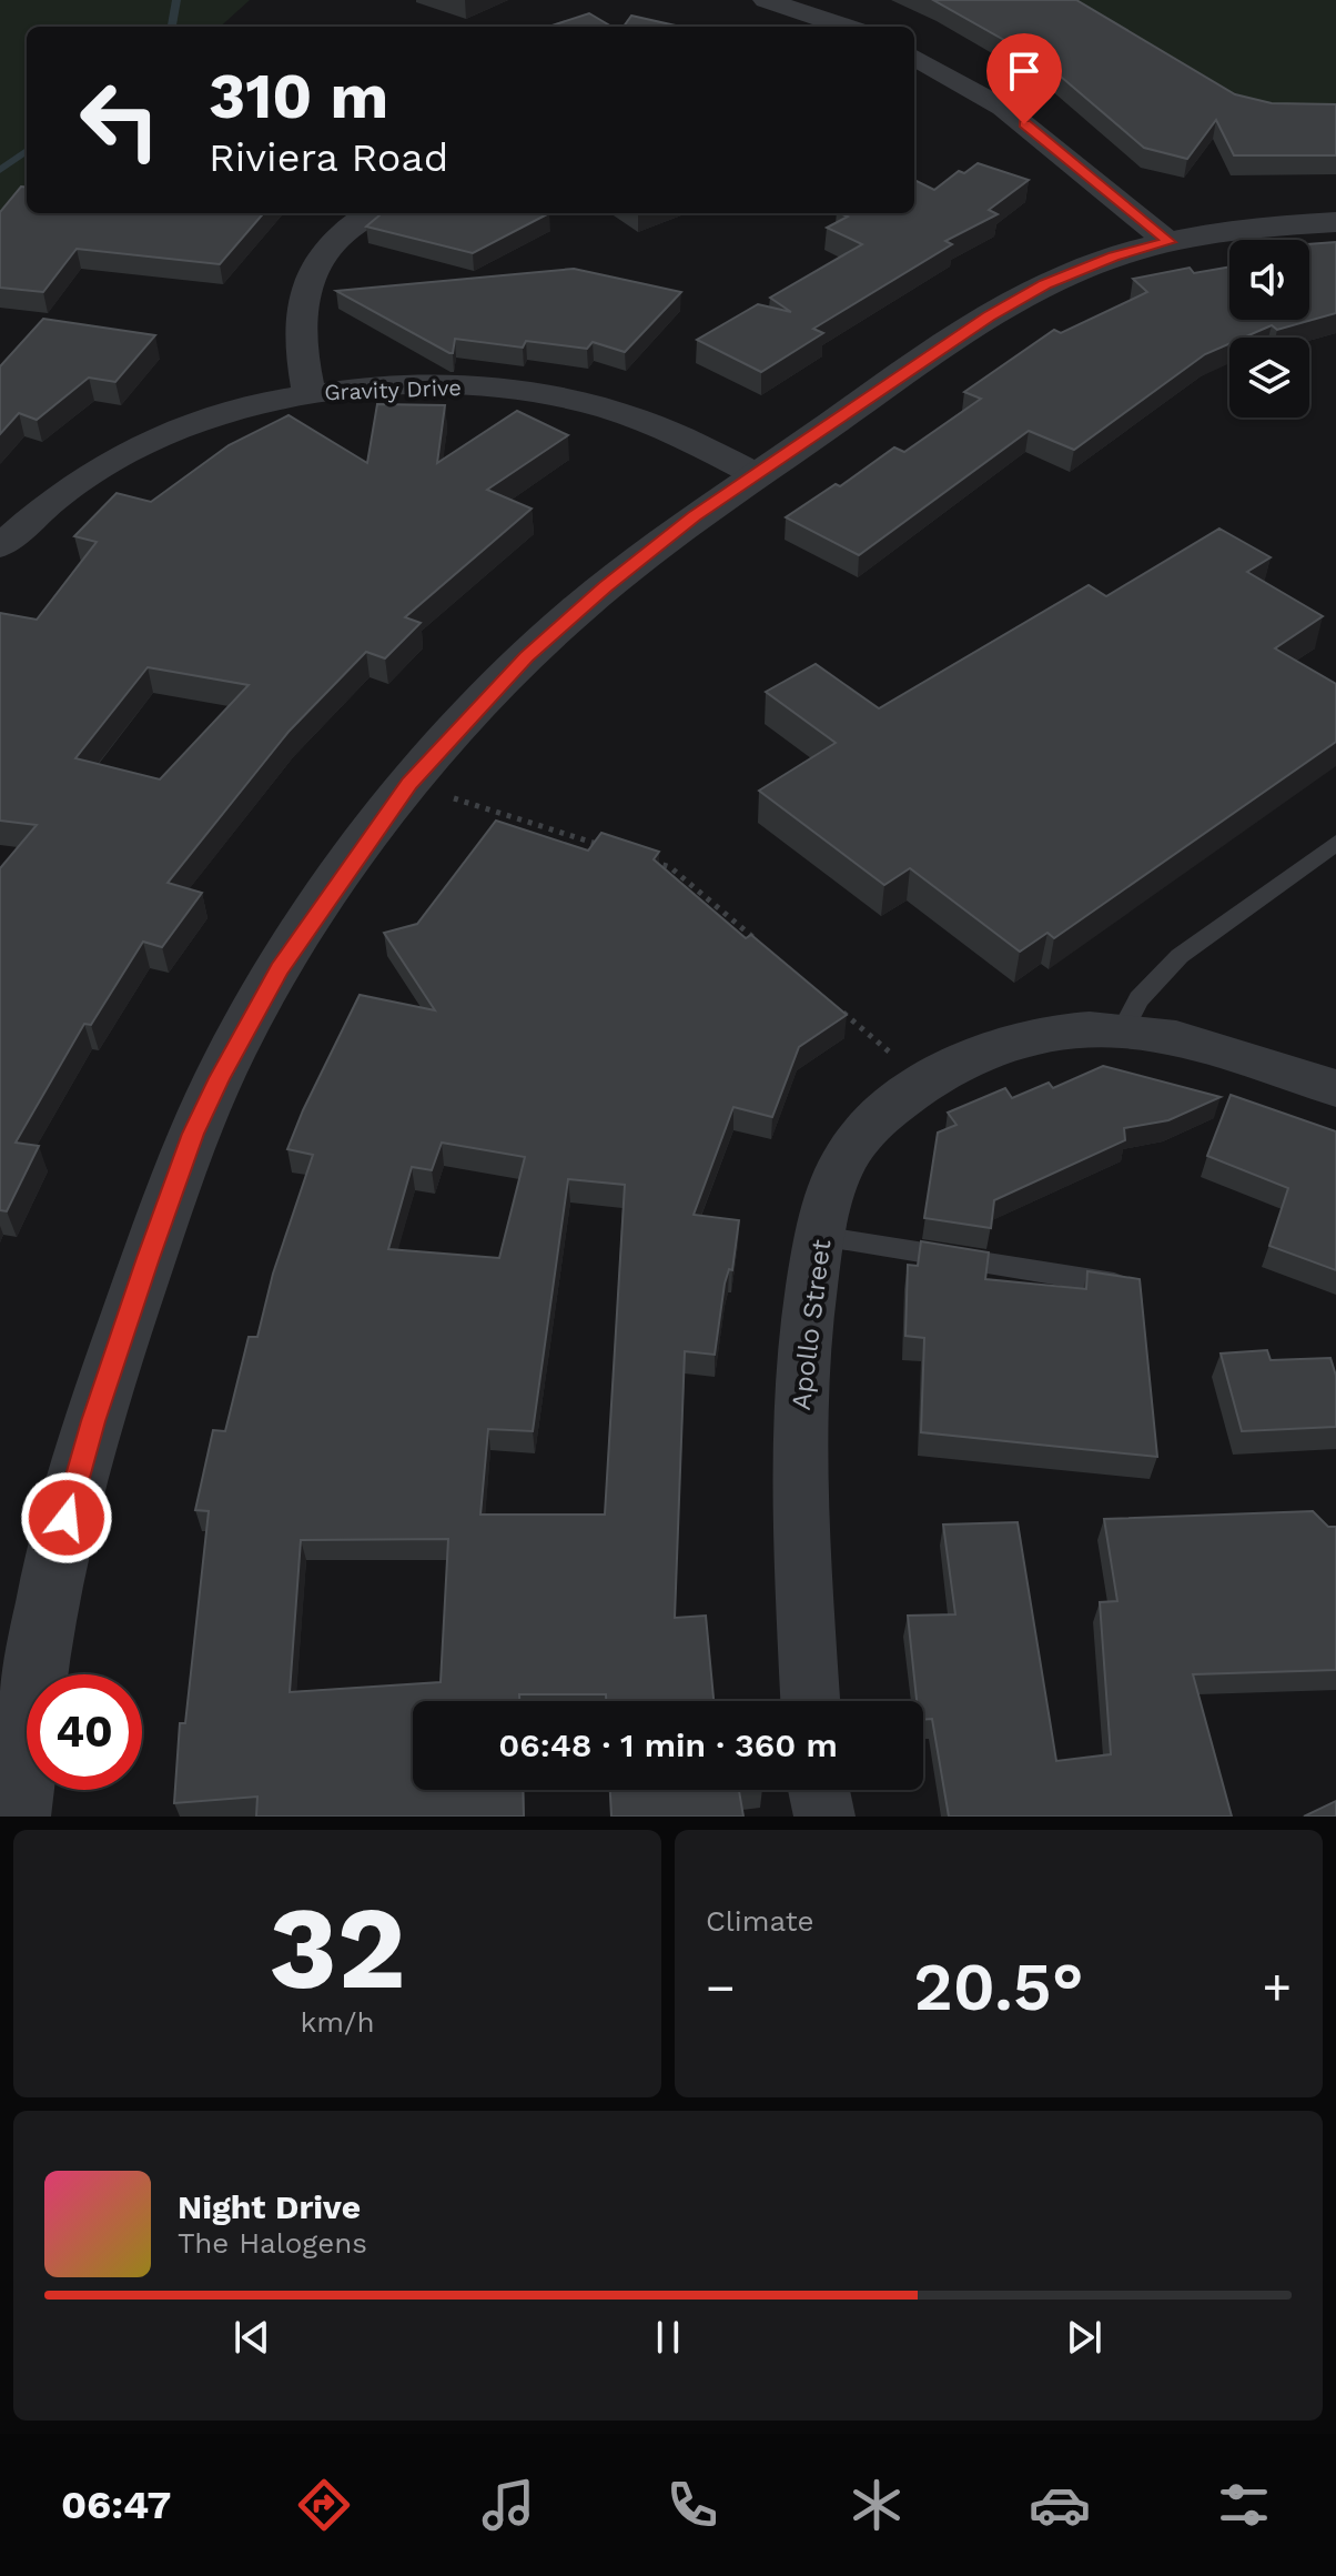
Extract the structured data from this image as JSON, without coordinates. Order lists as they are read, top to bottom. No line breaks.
{"streets":{"street":["Gravity Drive","Apollo Street"]},"page":{"turn":["310 m","Riviera Road"],"limit":"40","trip":"06:48 · 1 min · 360 m","tile":[["32","km/h"],"Climate"],"heat":["−","20.5°","+"],"song":["Night Drive","The Halogens"],"tabs":"06:47"}}
